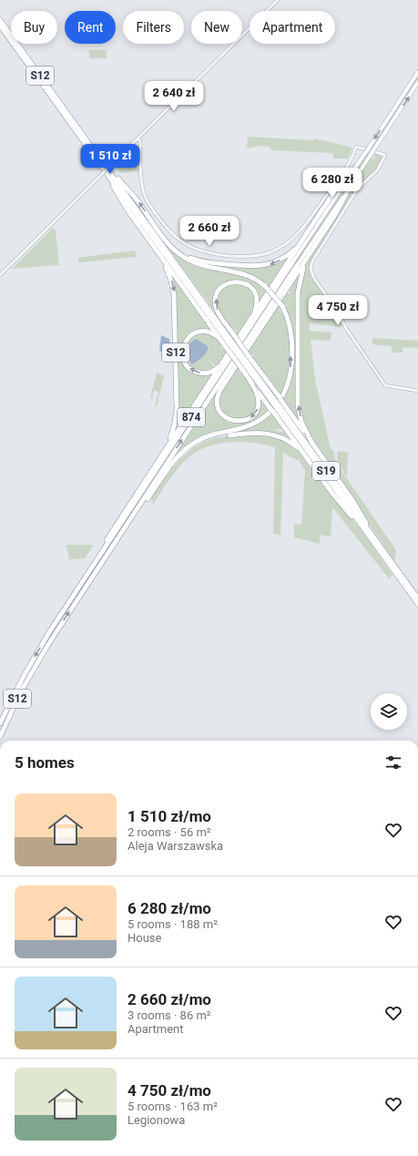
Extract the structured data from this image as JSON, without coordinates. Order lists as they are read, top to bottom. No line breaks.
{"streets":{"highway":["S12","874","S19"]},"crossings":[["S12","874"],["S12","S19"]],"page":{"chip":["Buy","Rent","Filters","New","Apartment"],"price":["2 640 zł","1 510 zł","6 280 zł","2 660 zł","4 750 zł"],"heading":"5 homes","list":[{"name":"1 510 zł/mo","note":"2 rooms · 56 m² · Aleja Warszawska"},{"name":"6 280 zł/mo","note":"5 rooms · 188 m² · House"},{"name":"2 660 zł/mo","note":"3 rooms · 86 m² · Apartment"},{"name":"4 750 zł/mo","note":"5 rooms · 163 m² · Legionowa"}]}}
